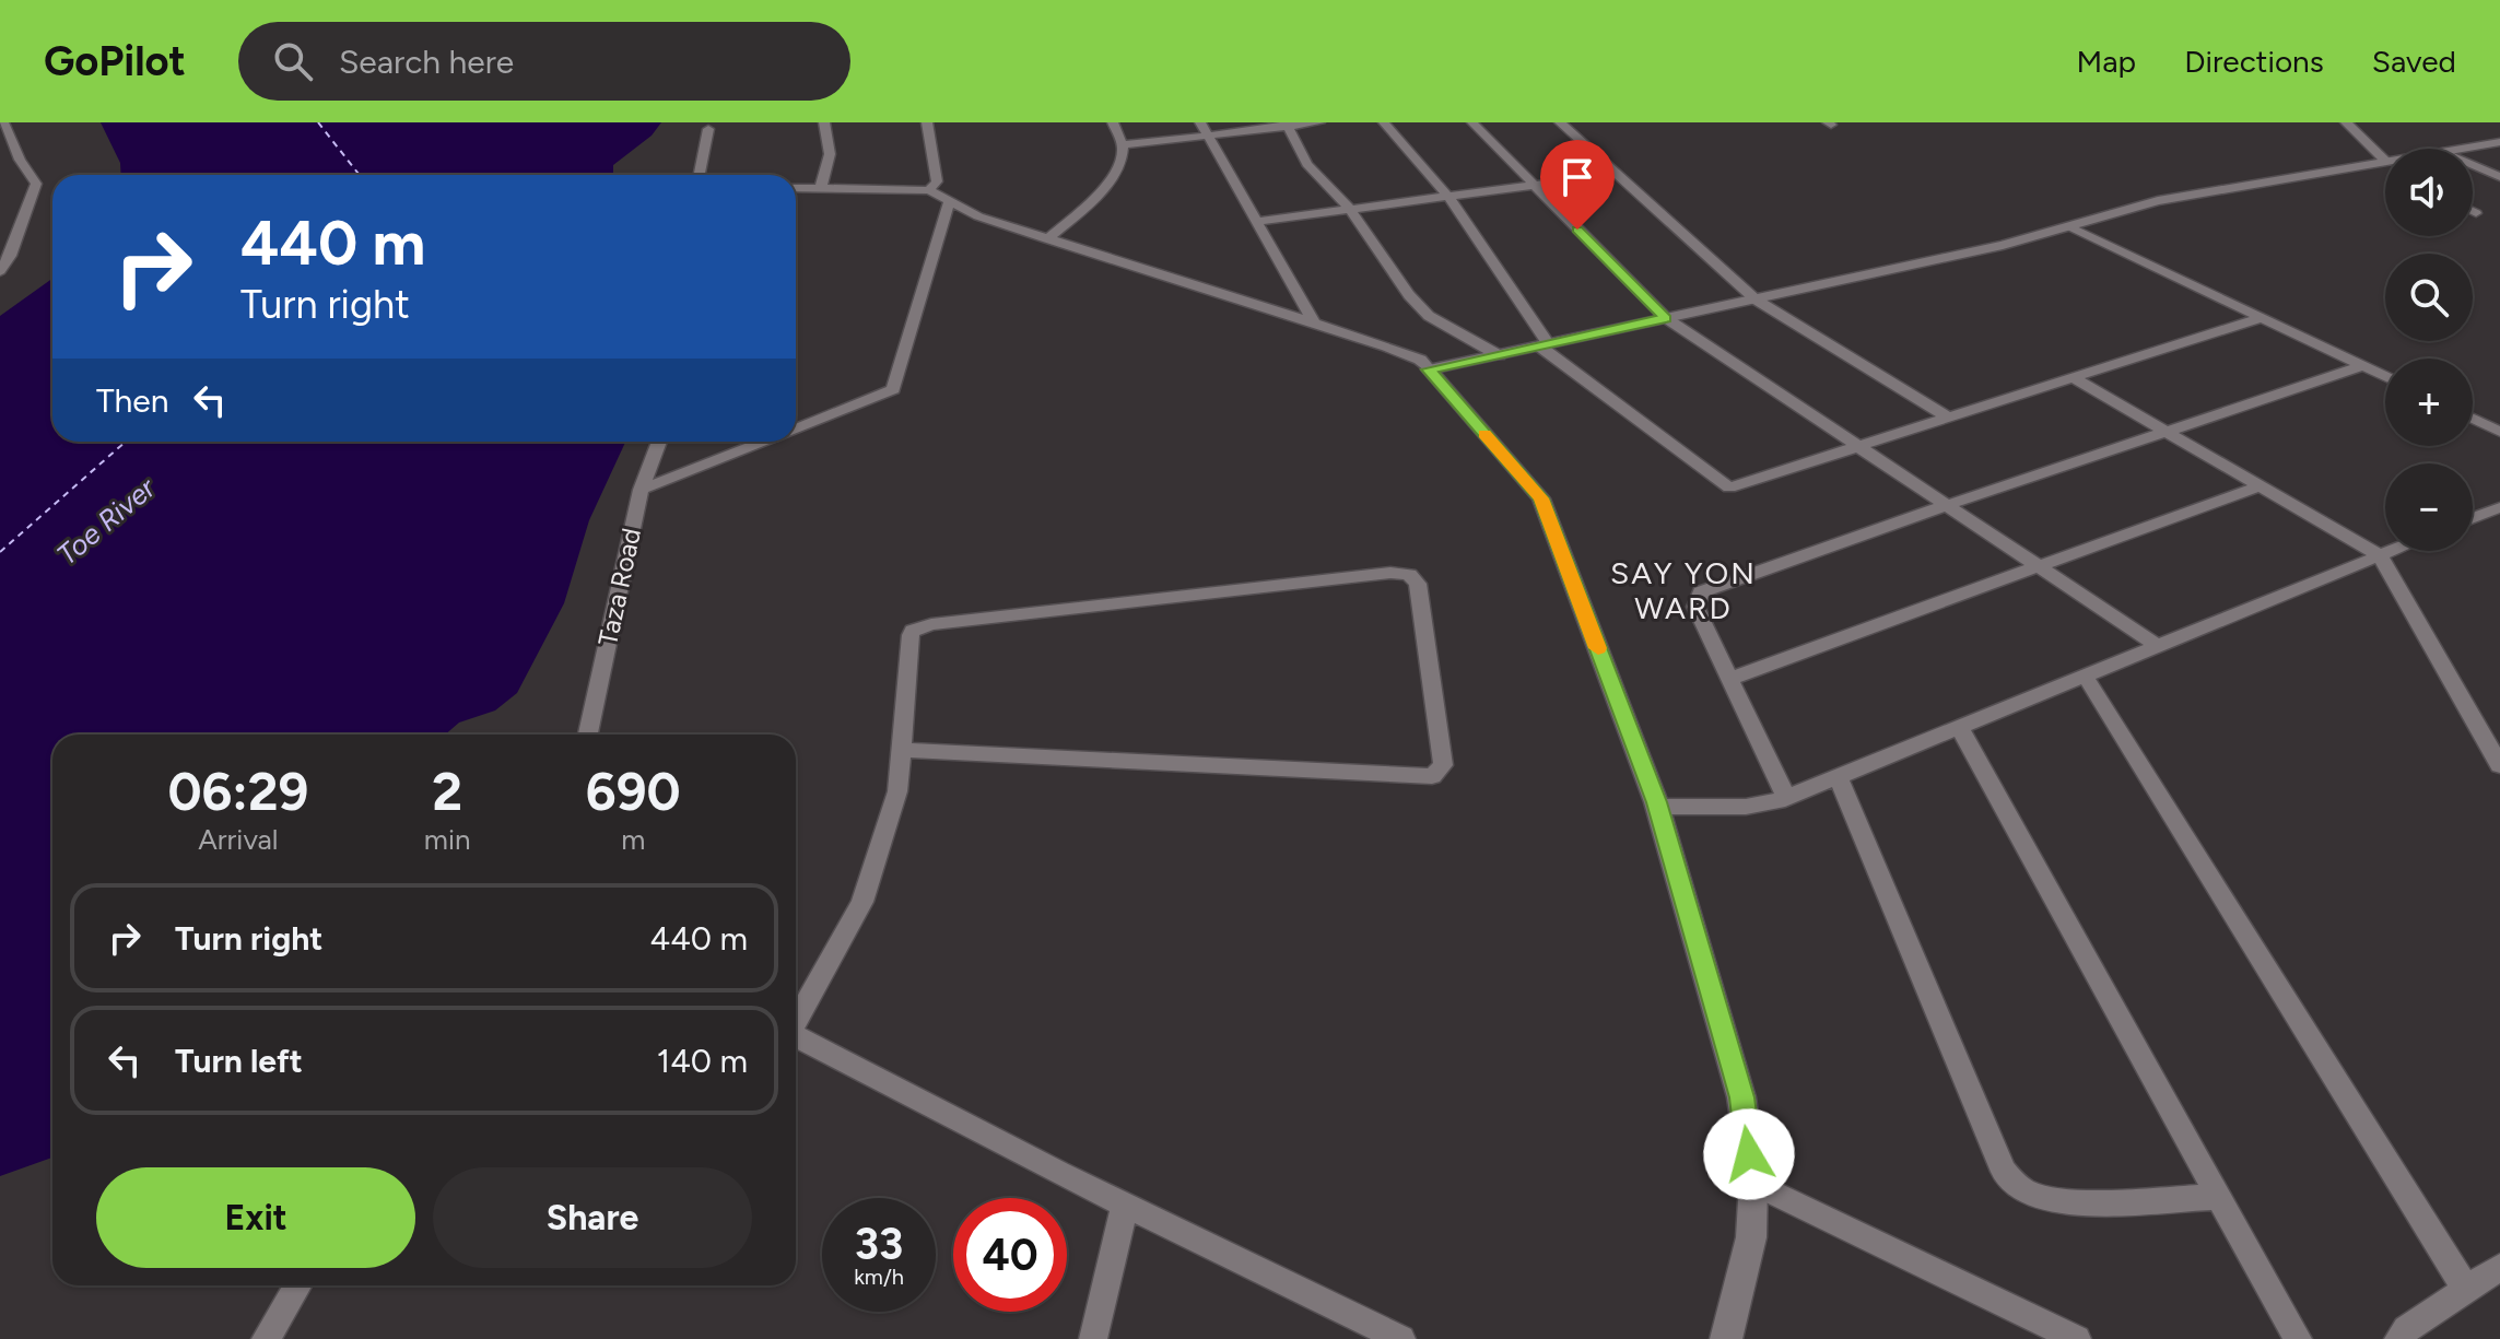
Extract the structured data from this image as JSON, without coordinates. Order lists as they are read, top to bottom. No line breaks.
{"streets":{"street":["Taza Road"]},"districts":["SAY YON WARD"],"water":["Toe River"],"page":{"header":"GoPilot","search":"Search here","nav":["Map","Directions","Saved"],"map_buttons":["+","−"],"turn":["440 m","Turn right"],"then":"Then","eta":["06:29","Arrival","2","min","690","m"],"list":[{"name":"Turn right","value":"440 m"},{"name":"Turn left","value":"140 m"}],"buttons":["Exit","Share"],"speed":"33 km/h","limit":"40"}}
